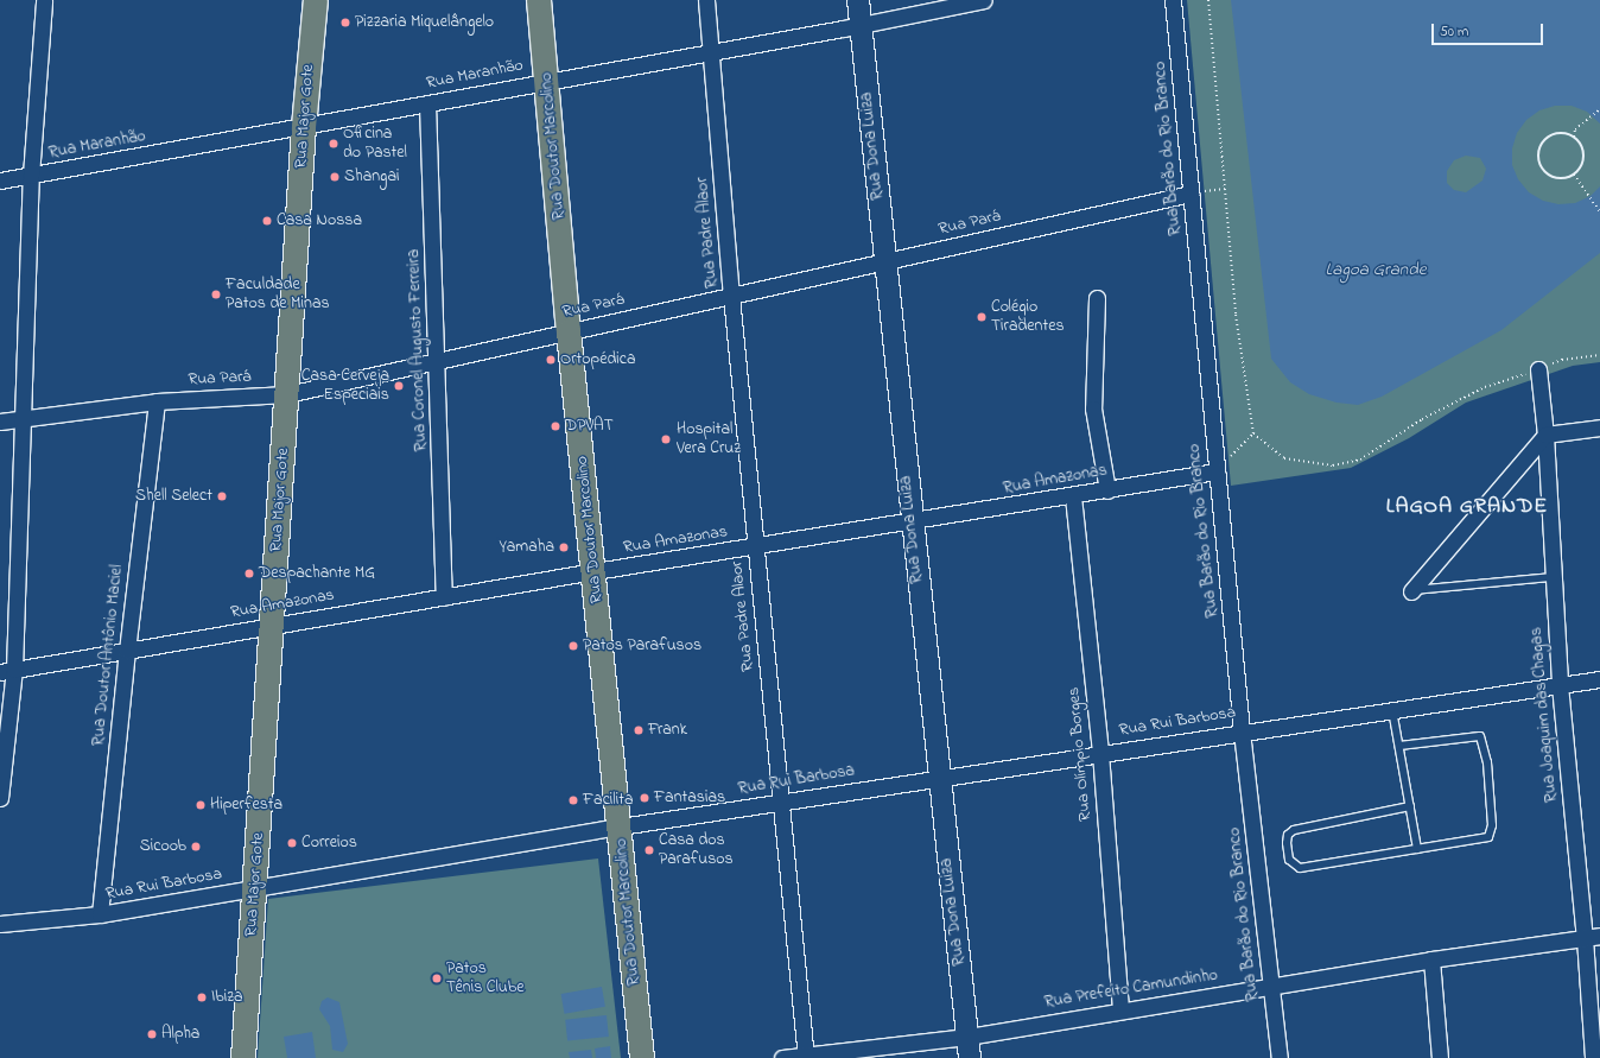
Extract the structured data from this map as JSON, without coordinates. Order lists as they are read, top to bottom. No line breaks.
{"streets":{"main road":["Rua Major Gote","Rua Doutor Marcolino"],"street":["Rua Maranhão","Rua Dona Luiza","Rua Barão do Rio Branco","Rua Pará","Rua Padre Alaor","Rua Coronel Augusto Ferreira","Rua Amazonas","Rua Doutor Antônio Maciel","Rua Joaquim das Chagas","Rua Rui Barbosa","Rua Olímpio Borges","Rua Prefeito Camundinho"]},"crossings":[["Rua Maranhão","Rua Major Gote"],["Rua Maranhão","Rua Doutor Marcolino"],["Rua Maranhão","Rua Dona Luiza"],["Rua Maranhão","Rua Padre Alaor"],["Rua Maranhão","Rua Coronel Augusto Ferreira"],["Rua Major Gote","Rua Pará"],["Rua Major Gote","Rua Amazonas"],["Rua Major Gote","Rua Rui Barbosa"],["Rua Doutor Marcolino","Rua Pará"],["Rua Doutor Marcolino","Rua Amazonas"],["Rua Doutor Marcolino","Rua Rui Barbosa"],["Rua Dona Luiza","Rua Pará"],["Rua Dona Luiza","Rua Amazonas"],["Rua Dona Luiza","Rua Rui Barbosa"],["Rua Dona Luiza","Rua Prefeito Camundinho"],["Rua Barão do Rio Branco","Rua Pará"],["Rua Barão do Rio Branco","Rua Amazonas"],["Rua Barão do Rio Branco","Rua Rui Barbosa"],["Rua Barão do Rio Branco","Rua Prefeito Camundinho"],["Rua Pará","Rua Padre Alaor"],["Rua Pará","Rua Coronel Augusto Ferreira"],["Rua Pará","Rua Doutor Antônio Maciel"],["Rua Padre Alaor","Rua Amazonas"],["Rua Padre Alaor","Rua Rui Barbosa"],["Rua Padre Alaor","Rua Prefeito Camundinho"],["Rua Coronel Augusto Ferreira","Rua Amazonas"],["Rua Amazonas","Rua Doutor Antônio Maciel"],["Rua Amazonas","Rua Olímpio Borges"],["Rua Doutor Antônio Maciel","Rua Rui Barbosa"],["Rua Joaquim das Chagas","Rua Rui Barbosa"],["Rua Joaquim das Chagas","Rua Prefeito Camundinho"],["Rua Rui Barbosa","Rua Olímpio Borges"],["Rua Olímpio Borges","Rua Prefeito Camundinho"]],"districts":["LAGOA GRANDE"],"water":["Lagoa Grande"],"places":["Pizzaria Miquelângelo","Oficina do Pastel","Shangai","Casa Nossa","Faculdade Patos de Minas","Colégio Tiradentes","Ortopédica","Casa Cerveja Especiais","DPVAT","Hospital Vera Cruz","Shell Select","Yamaha","Despachante MG","Patos Parafusos","Frank","Fantasias","Facilita","Hiperfesta","Correios","Sicoob","Casa dos Parafusos","Patos Tênis Clube","Ibiza","Alpha"],"scale_bar":"50 m"}
